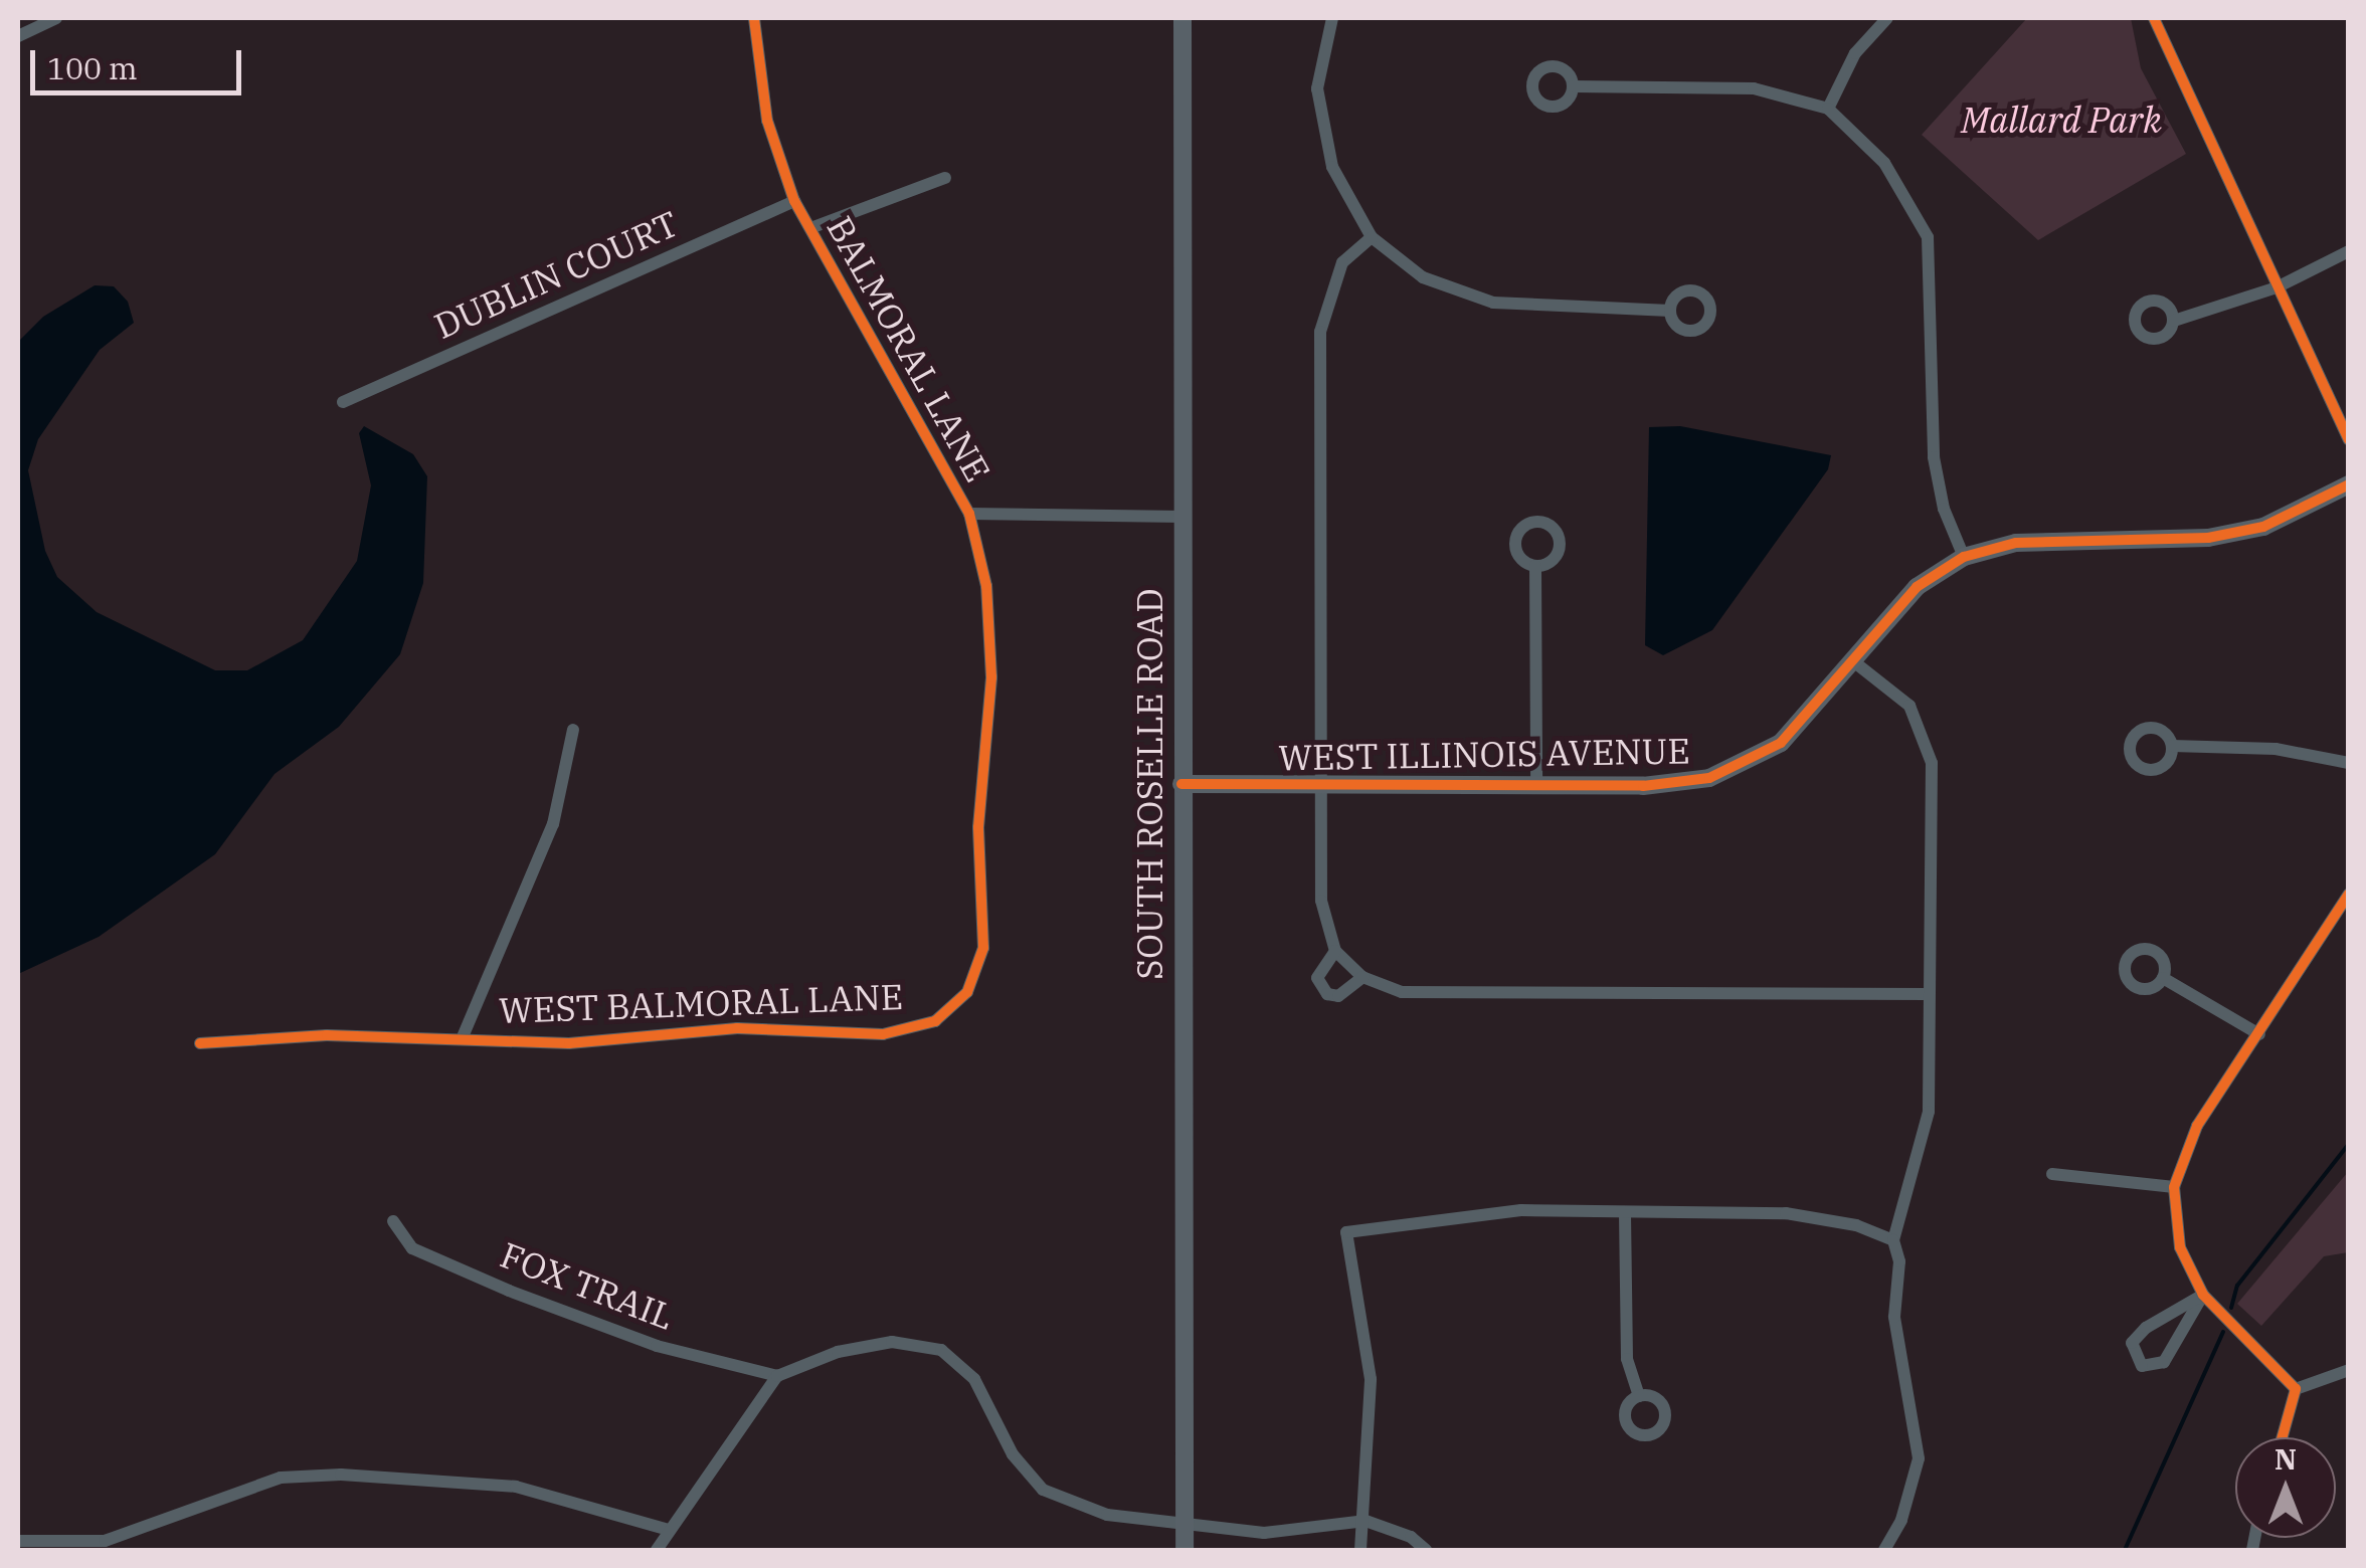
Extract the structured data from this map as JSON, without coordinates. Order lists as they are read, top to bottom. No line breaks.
{"streets":{"main road":["WEST ILLINOIS AVENUE","SOUTH ROSELLE ROAD"],"street":["DUBLIN COURT","BALMORAL LANE","WEST BALMORAL LANE","FOX TRAIL"]},"crossings":[["DUBLIN COURT","BALMORAL LANE"],["BALMORAL LANE","WEST BALMORAL LANE"],["WEST ILLINOIS AVENUE","SOUTH ROSELLE ROAD"]],"parks":["Mallard Park"],"scale_bar":"100 m","north":"top"}
